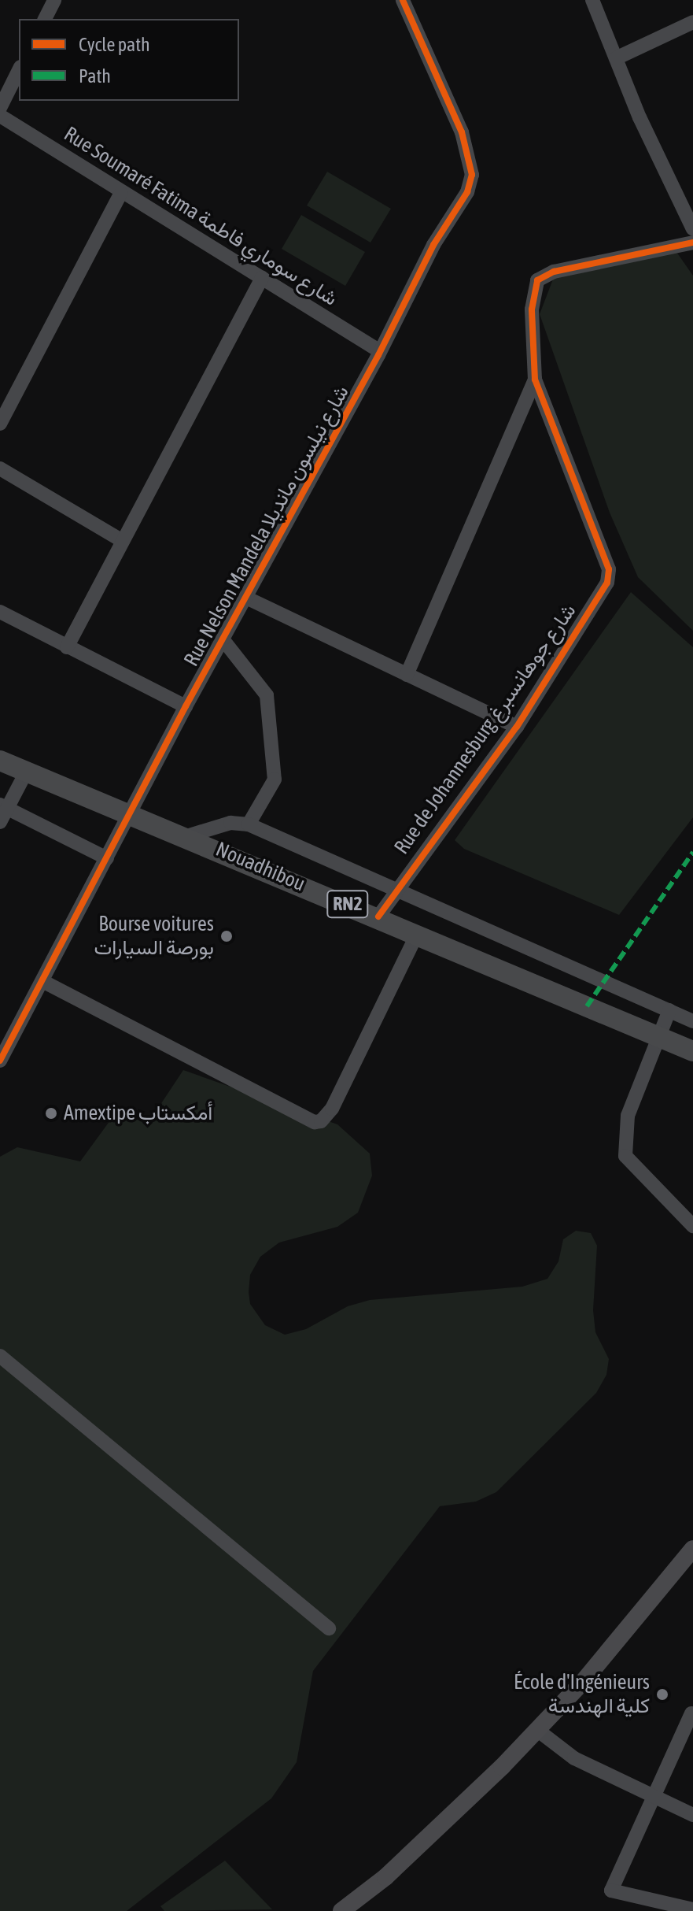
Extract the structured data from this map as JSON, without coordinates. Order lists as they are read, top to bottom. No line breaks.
{"streets":{"highway":["Nouadhibou","RN2"],"street":["Rue Soumaré Fatima شارع سوماري فاطمة","Rue Nelson Mandela شارع نيلسون مانديلا","Rue de Johannesburg شارع جوهانسبرغ"]},"crossings":[["Rue Soumaré Fatima شارع سوماري فاطمة","Rue Nelson Mandela شارع نيلسون مانديلا"],["Rue Nelson Mandela شارع نيلسون مانديلا","Nouadhibou"],["Rue de Johannesburg شارع جوهانسبرغ","Nouadhibou"]],"places":["Bourse voitures بورصة السيارات","Amextipe أمكستاب","École d'Ingénieurs كلية الهندسة"],"legend":["Cycle path","Path"]}
